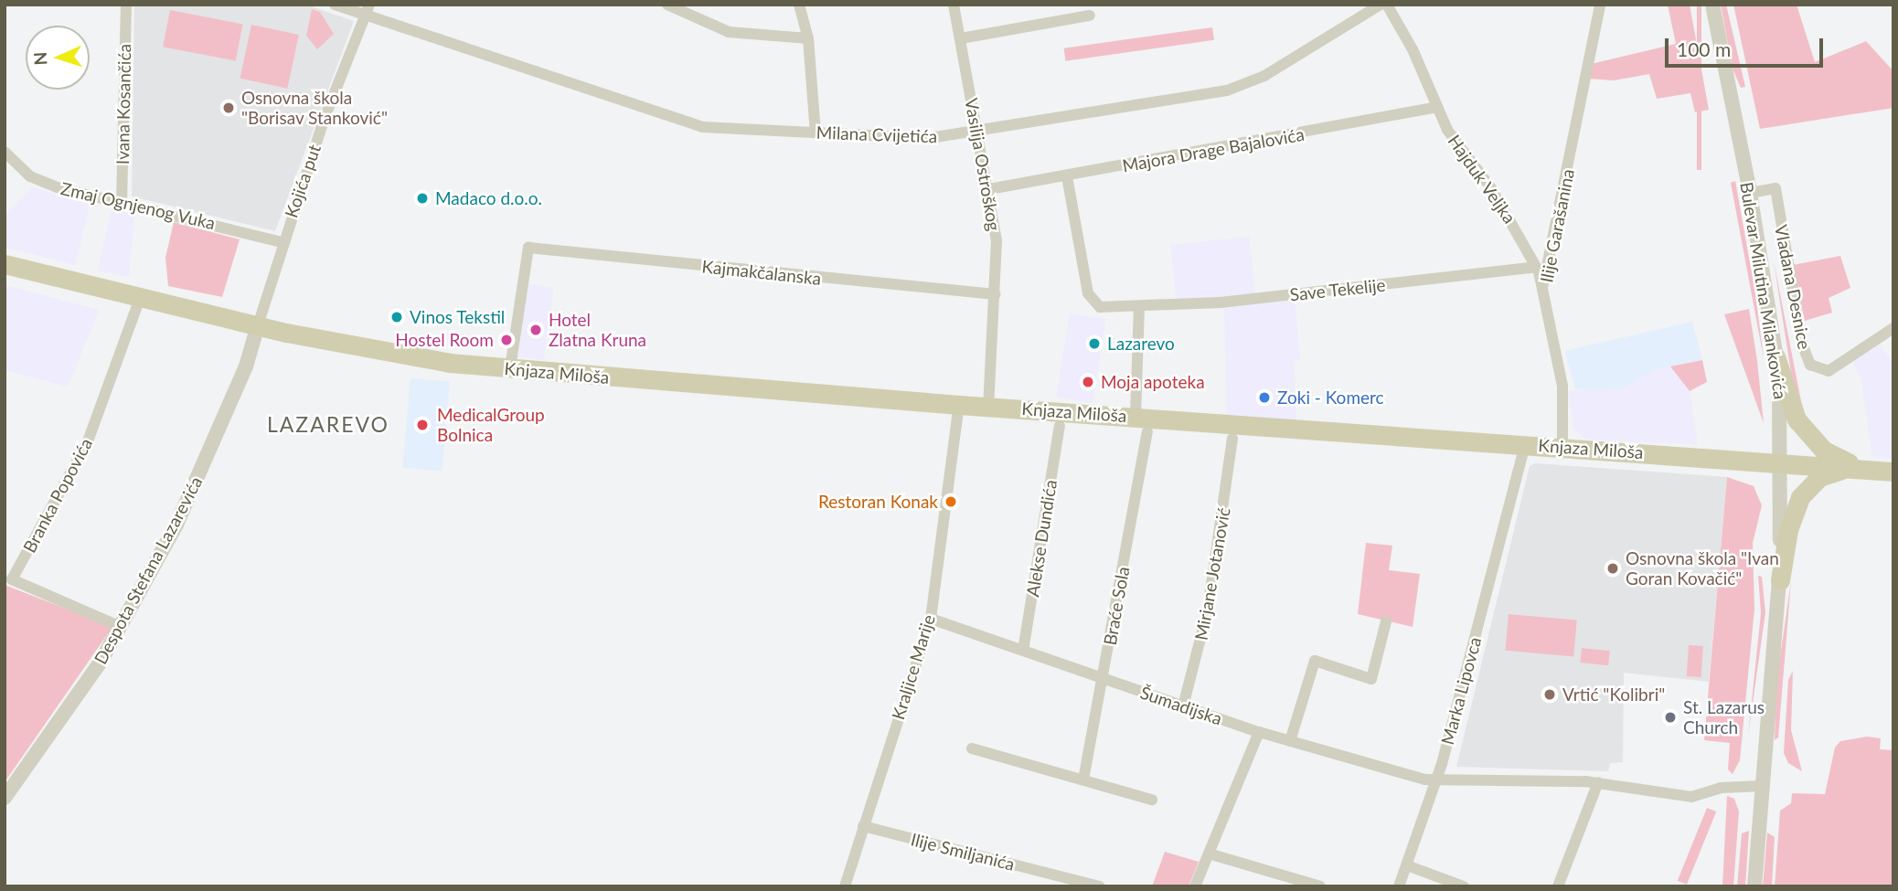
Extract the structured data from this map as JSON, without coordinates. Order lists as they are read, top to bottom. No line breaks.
{"streets":{"main road":["Knjaza Miloša"],"street":["Ivana Kosančića","Milana Cvijetića","Majora Drage Bajalovića","Vasilija Ostroškog","Hajduk Veljka","Kojića put","Zmaj Ognjenog Vuka","Ilije Garašanina","Kajmakčalanska","Vladana Desnice","Save Tekelije","Bulevar Milutina Milankovića","Branka Popovića","Alekse Dundića","Despota Stefana Lazarevića","Mirjane Jotanović","Braće Sola","Kraljice Marije","Marka Lipovca","Šumadijska","Ilije Smiljanića"]},"crossings":[["Ivana Kosančića","Zmaj Ognjenog Vuka"],["Milana Cvijetića","Vasilija Ostroškog"],["Milana Cvijetića","Kojića put"],["Majora Drage Bajalovića","Vasilija Ostroškog"],["Majora Drage Bajalovića","Hajduk Veljka"],["Majora Drage Bajalovića","Save Tekelije"],["Vasilija Ostroškog","Kajmakčalanska"],["Vasilija Ostroškog","Knjaza Miloša"],["Hajduk Veljka","Ilije Garašanina"],["Hajduk Veljka","Save Tekelije"],["Kojića put","Zmaj Ognjenog Vuka"],["Kojića put","Knjaza Miloša"],["Kojića put","Despota Stefana Lazarevića"],["Ilije Garašanina","Knjaza Miloša"],["Kajmakčalanska","Knjaza Miloša"],["Vladana Desnice","Bulevar Milutina Milankovića"],["Save Tekelije","Braće Sola"],["Bulevar Milutina Milankovića","Knjaza Miloša"],["Knjaza Miloša","Despota Stefana Lazarevića"],["Knjaza Miloša","Braće Sola"],["Knjaza Miloša","Kraljice Marije"],["Knjaza Miloša","Marka Lipovca"],["Branka Popovića","Despota Stefana Lazarevića"],["Alekse Dundića","Šumadijska"],["Mirjane Jotanović","Šumadijska"],["Braće Sola","Šumadijska"],["Kraljice Marije","Šumadijska"],["Kraljice Marije","Ilije Smiljanića"],["Marka Lipovca","Šumadijska"]],"districts":["LAZAREVO"],"places":["Osnovna škola \"Borisav Stanković\"","Madaco d.o.o.","Vinos Tekstil","Hotel Zlatna Kruna","Hostel Room","Lazarevo","Moja apoteka","Zoki - Komerc","MedicalGroup Bolnica","Restoran Konak","Osnovna škola \"Ivan Goran Kovačić\"","Vrtić \"Kolibri\"","St. Lazarus Church"],"scale_bar":"100 m","north":"left"}
